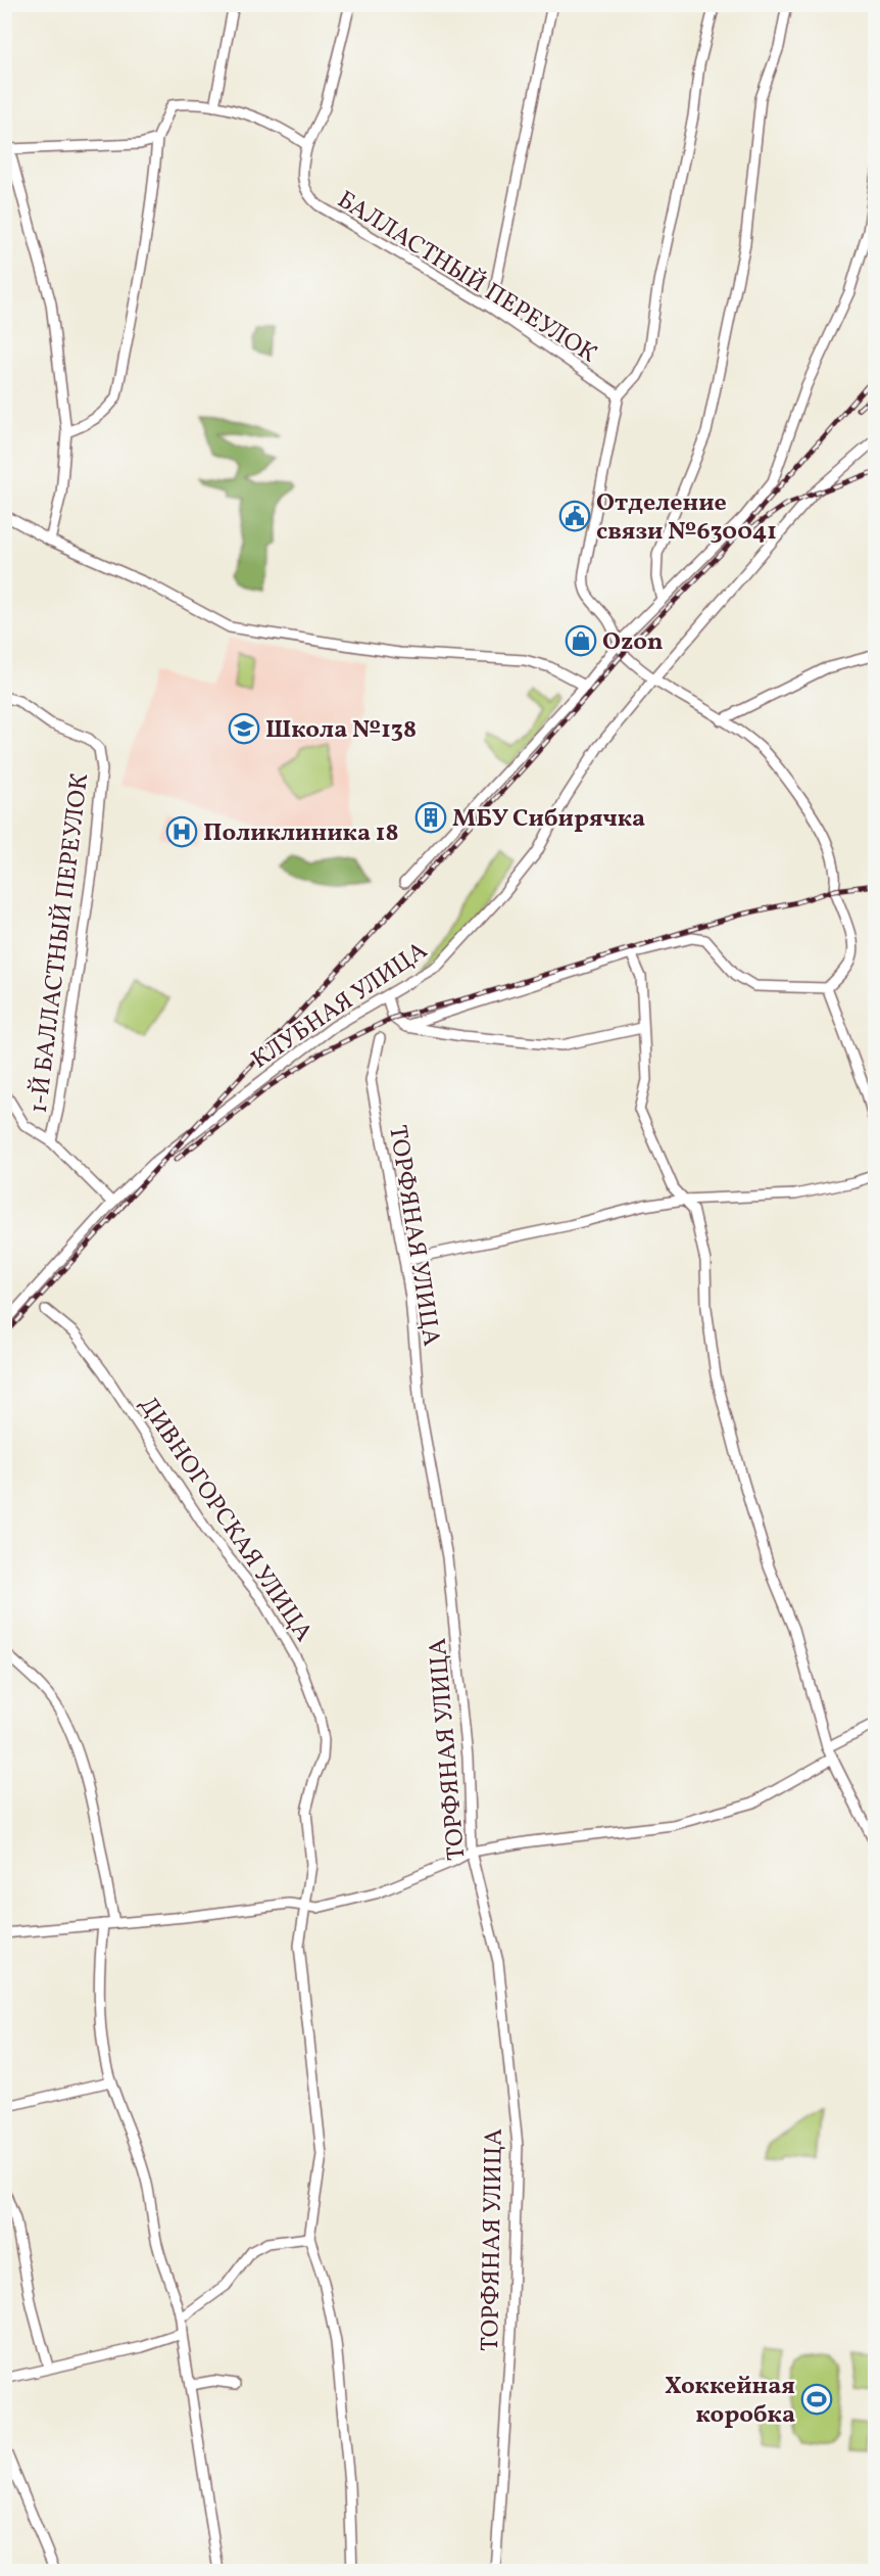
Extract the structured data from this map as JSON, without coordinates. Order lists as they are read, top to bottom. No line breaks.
{"streets":{"street":["БАЛЛАСТНЫЙ ПЕРЕУЛОК","1-Й БАЛЛАСТНЫЙ ПЕРЕУЛОК","КЛУБНАЯ УЛИЦА","ТОРФЯНАЯ УЛИЦА","ДИВНОГОРСКАЯ УЛИЦА"]},"crossings":[["1-Й БАЛЛАСТНЫЙ ПЕРЕУЛОК","КЛУБНАЯ УЛИЦА"]],"places":{"public building":["Отделение связи №630041"],"shop":["Ozon"],"school or university":["Школа №138"],"building":["МБУ Сибирячка"],"hospital":["Поликлиника 18"],"sports":["Хоккейная коробка"]}}
